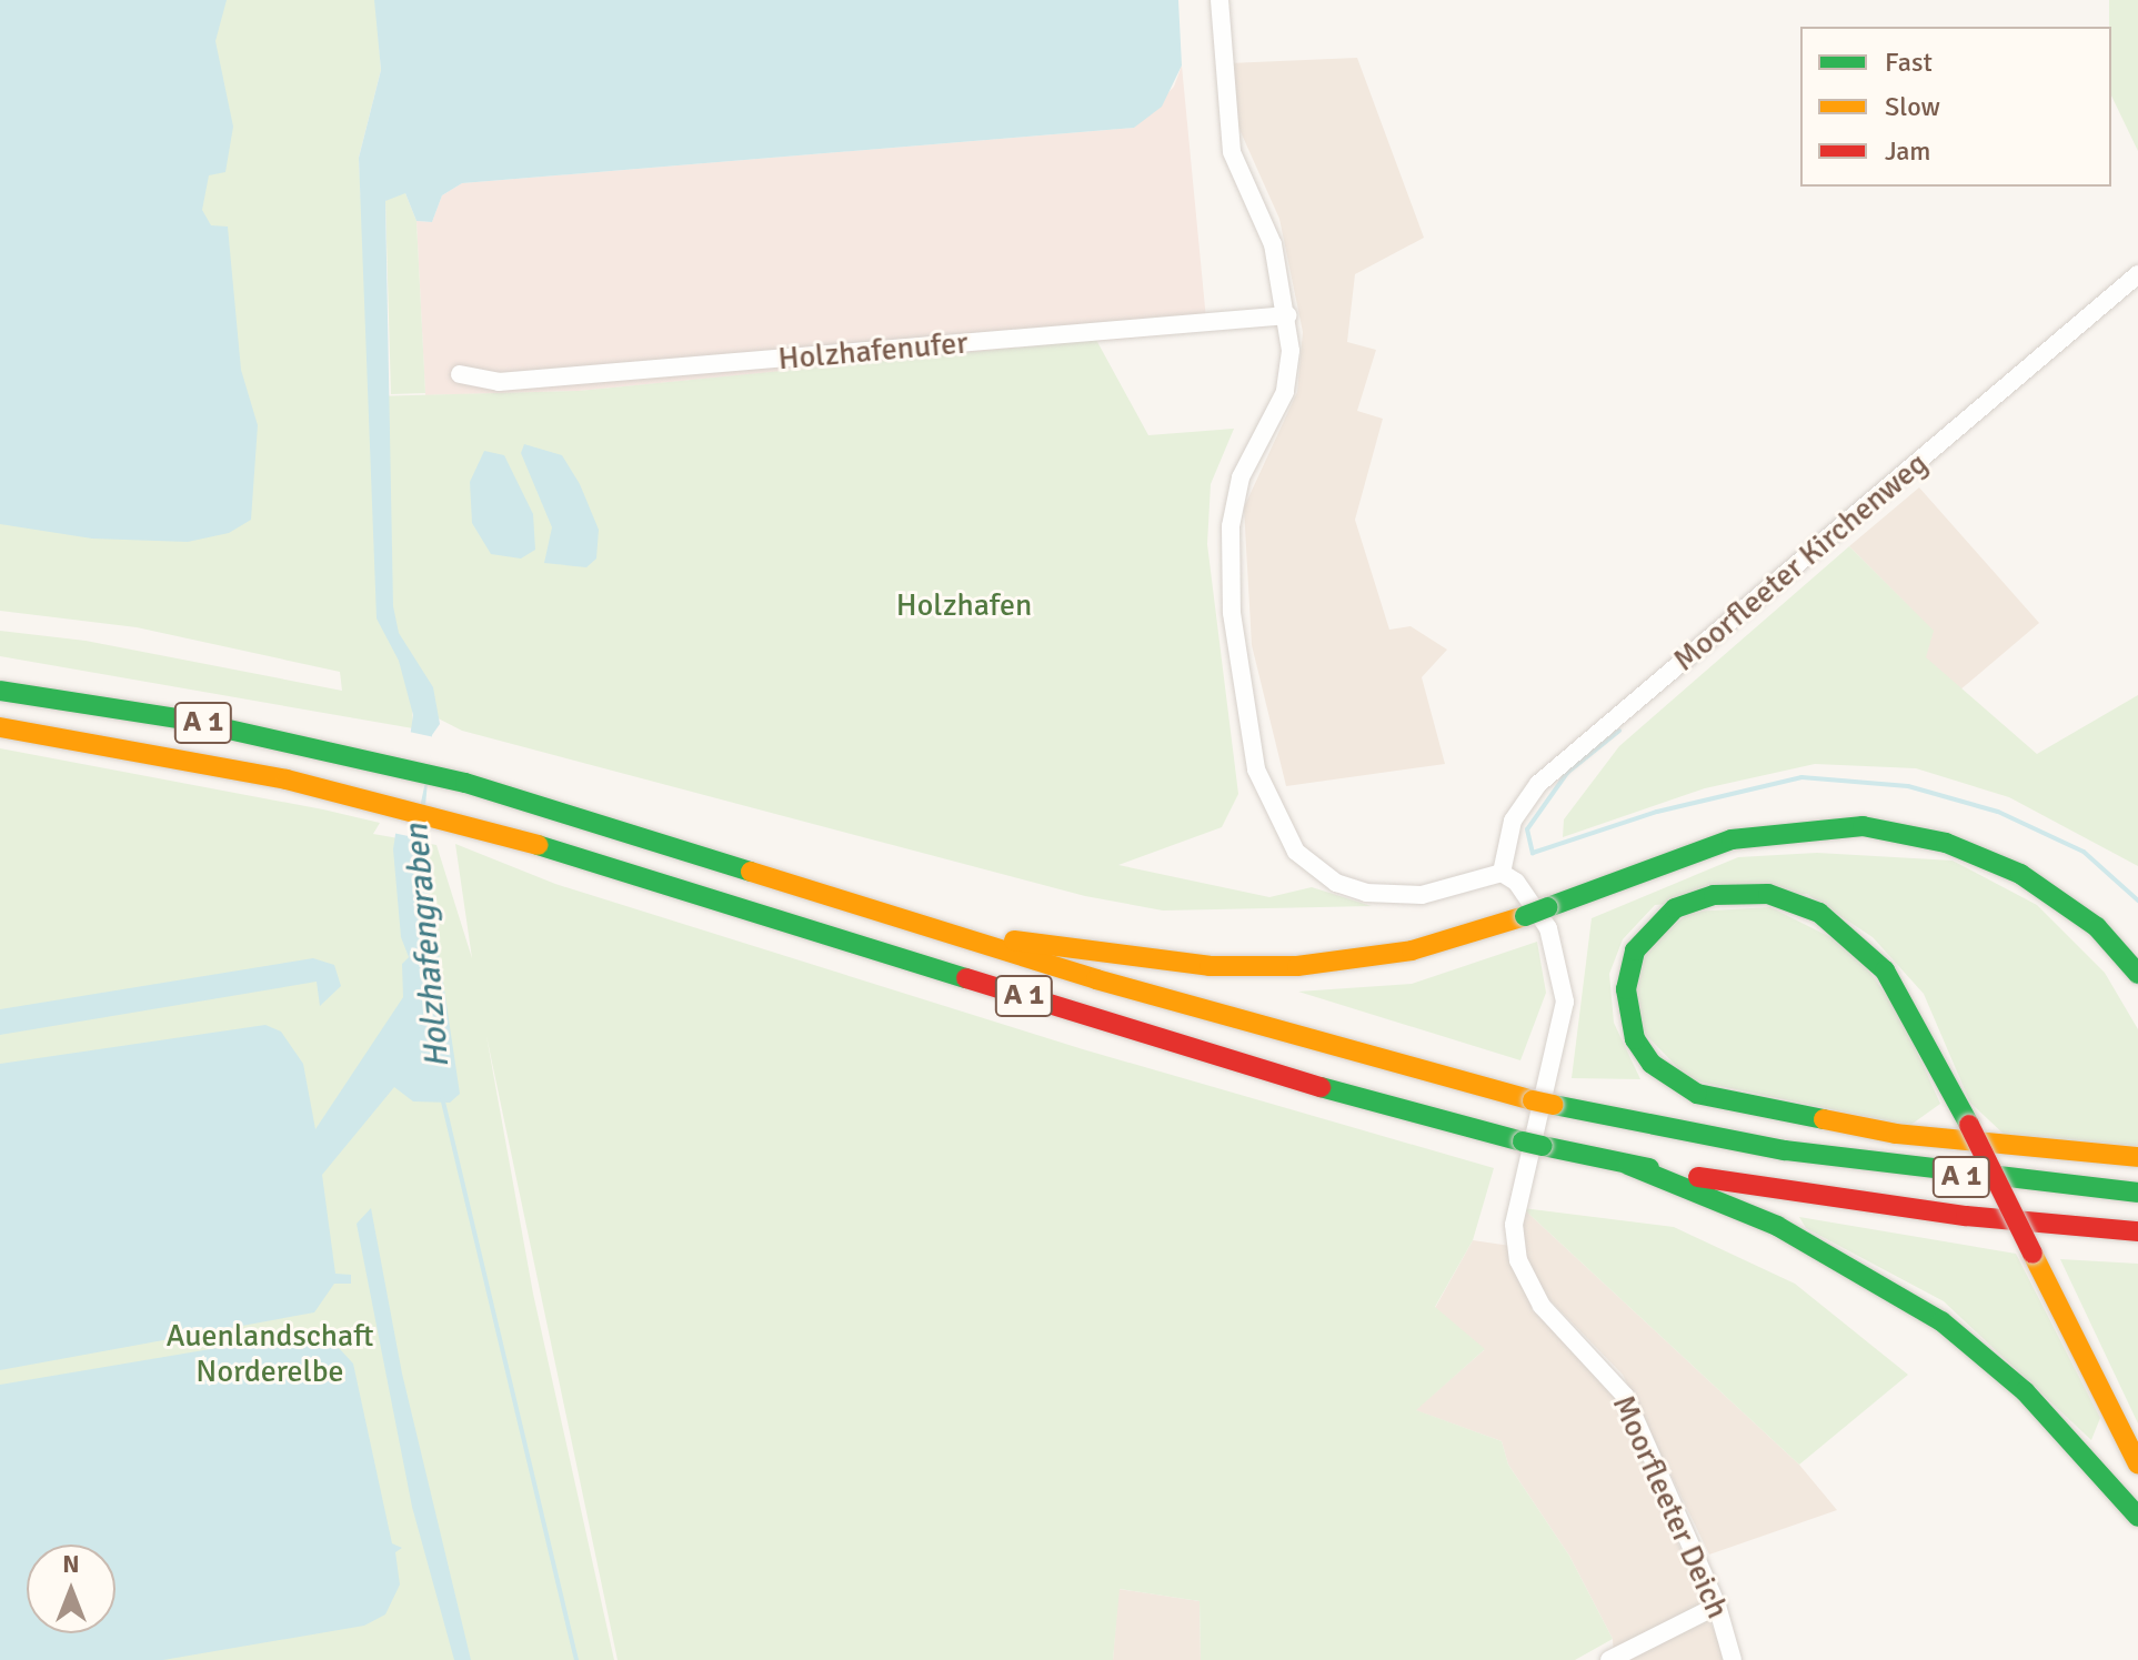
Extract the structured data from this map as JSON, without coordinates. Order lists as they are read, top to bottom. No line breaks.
{"streets":{"highway":["A 1"],"street":["Holzhafenufer","Moorfleeter Kirchenweg","Moorfleeter Deich"]},"crossings":[["Moorfleeter Kirchenweg","Moorfleeter Deich"]],"water":["Holzhafengraben"],"parks":["Holzhafen","Auenlandschaft Norderelbe"],"legend":["Fast","Slow","Jam"],"north":"top"}
